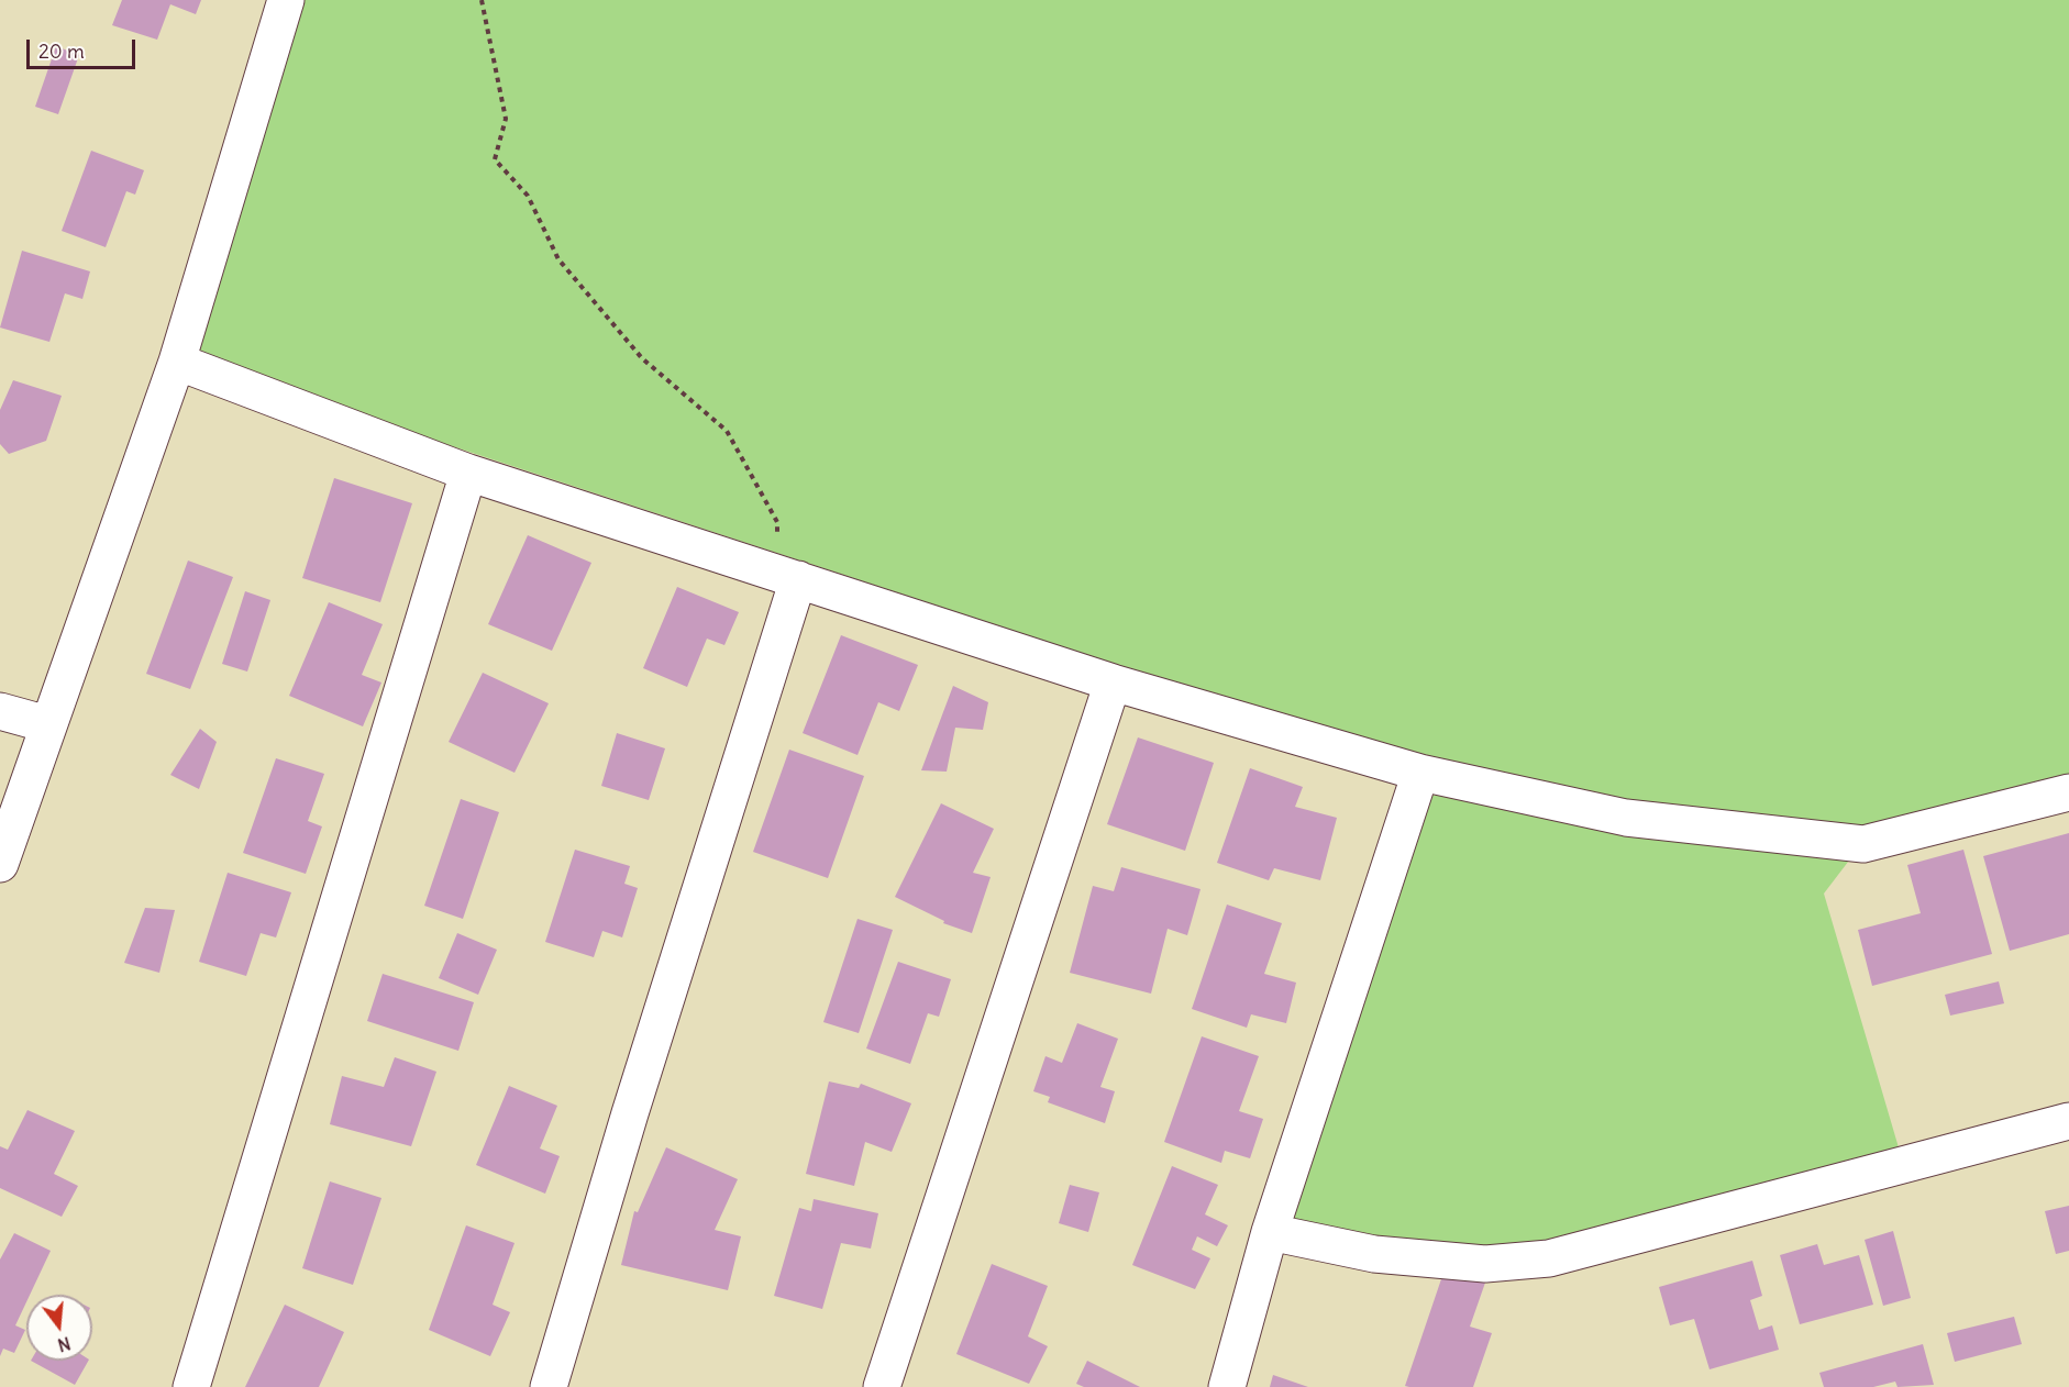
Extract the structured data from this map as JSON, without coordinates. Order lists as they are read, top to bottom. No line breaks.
{"scale_bar":"20 m","north":"bottom"}
